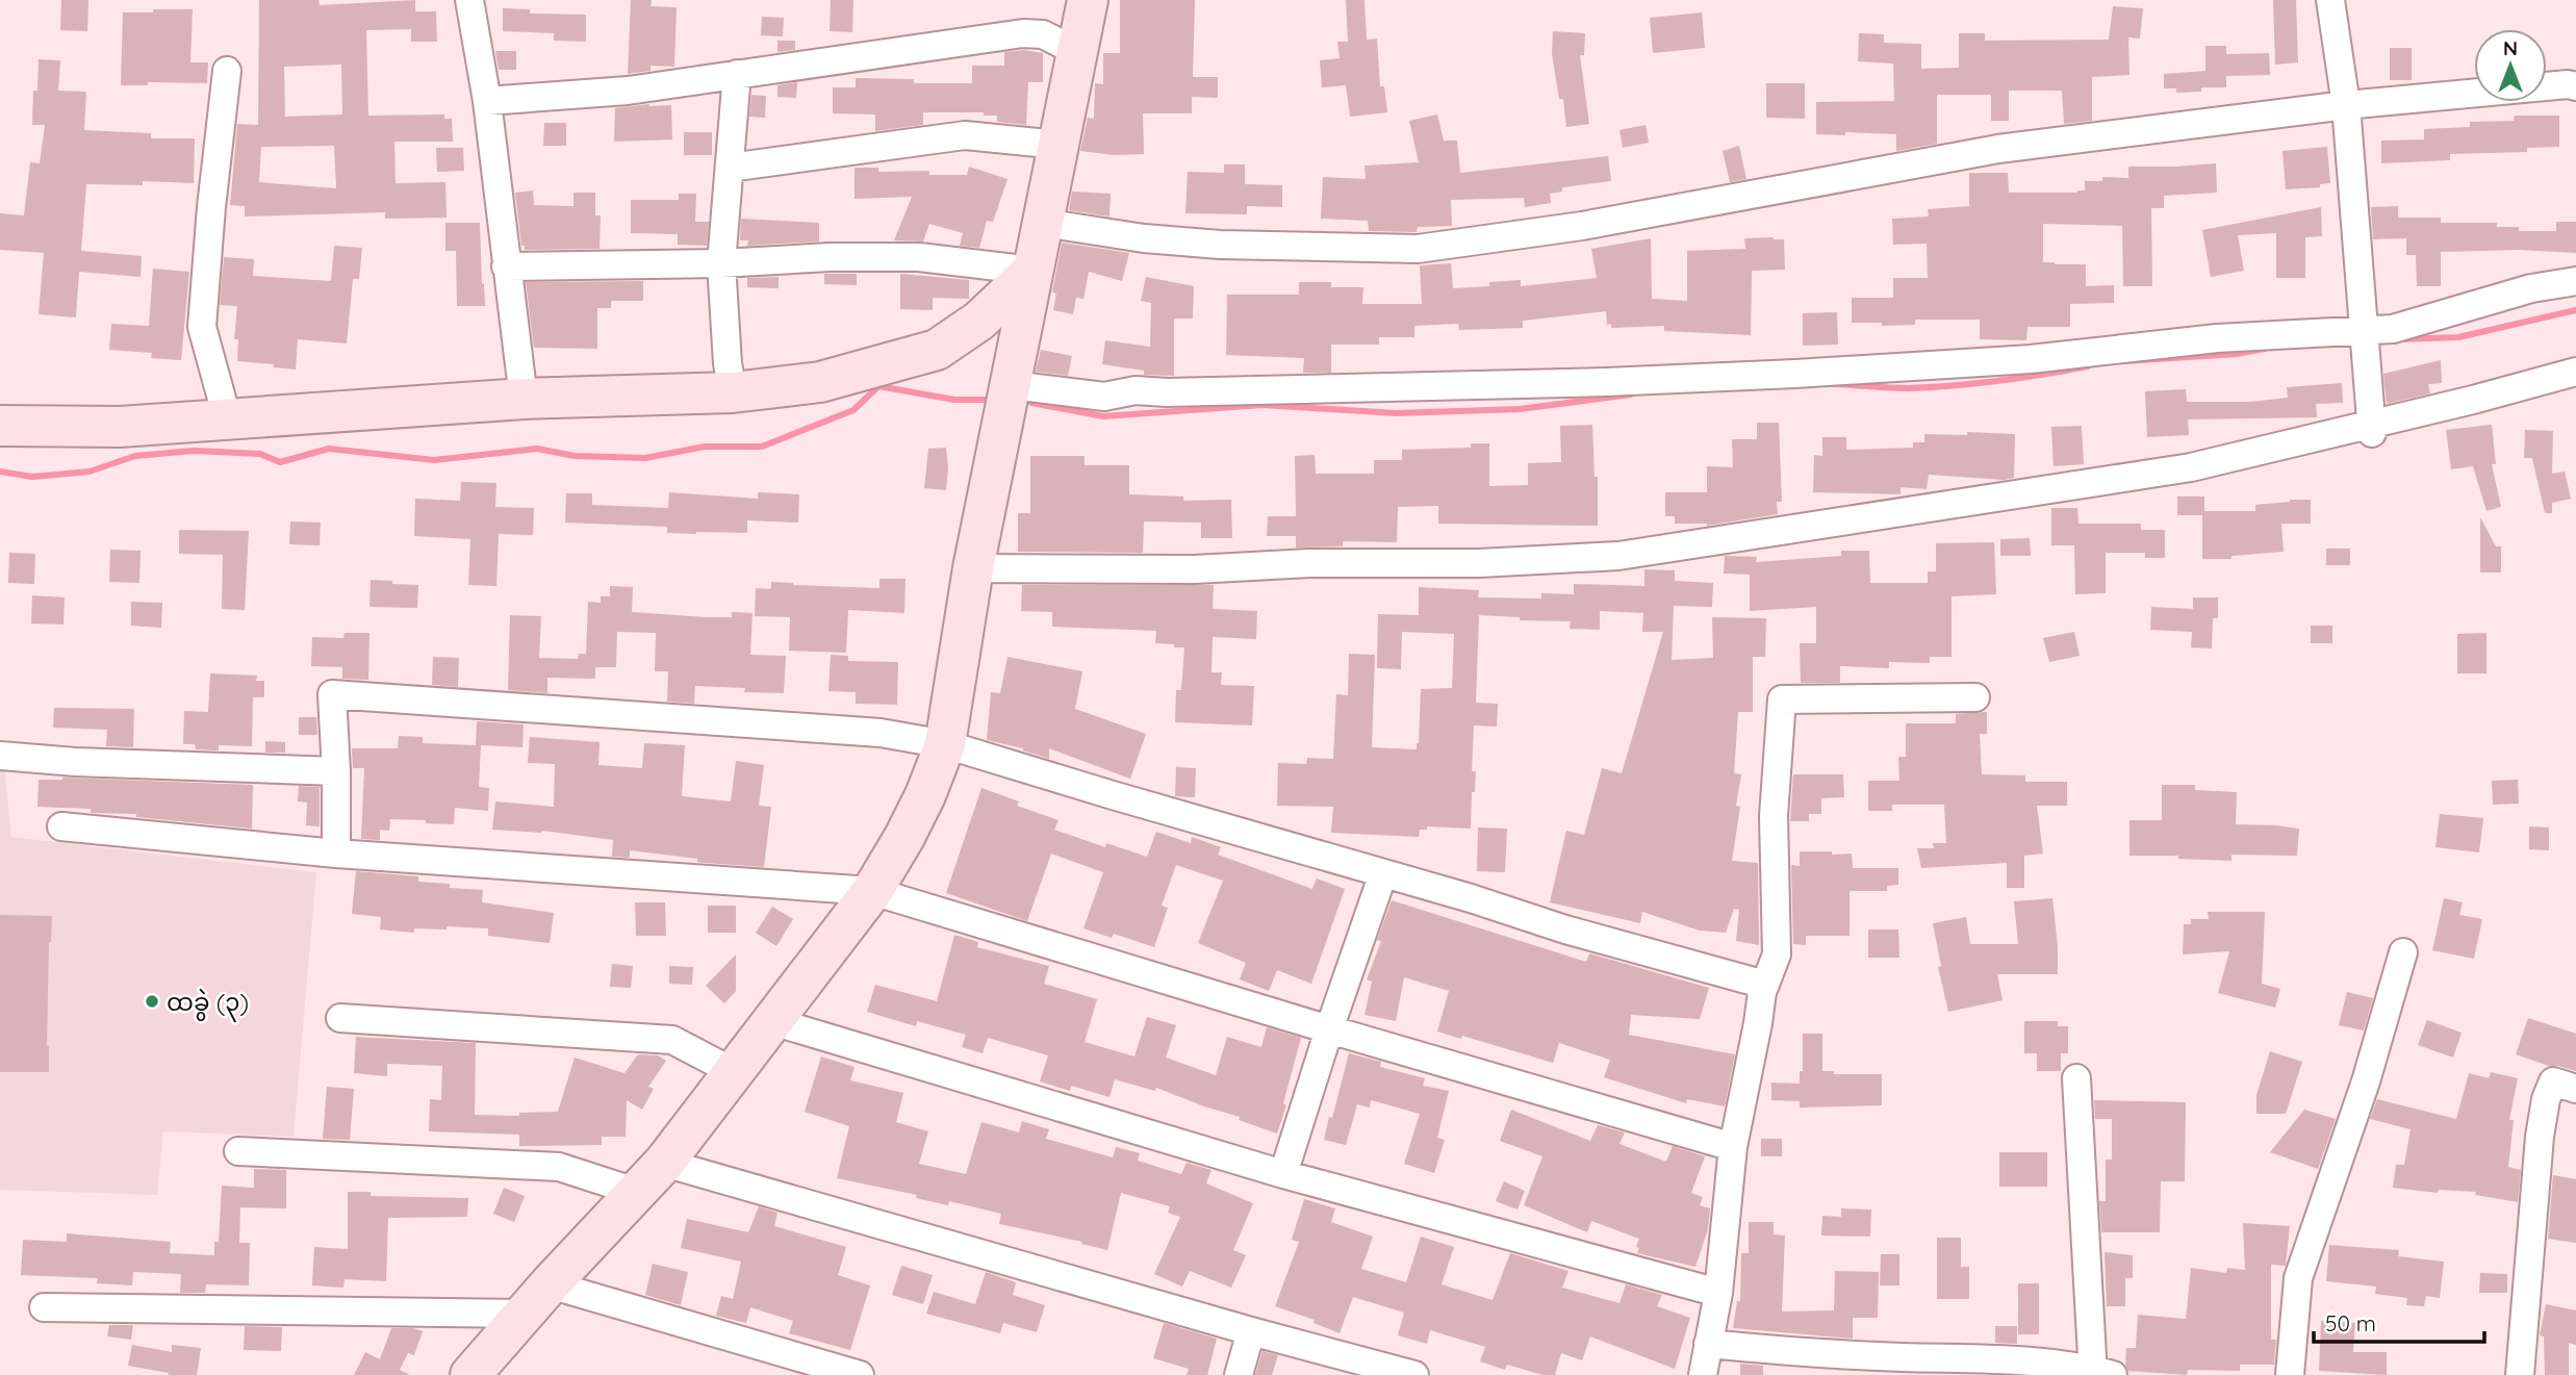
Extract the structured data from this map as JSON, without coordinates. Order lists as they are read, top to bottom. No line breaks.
{"places":["ထခွဲ (၃)"],"scale_bar":"50 m","north":"top"}
